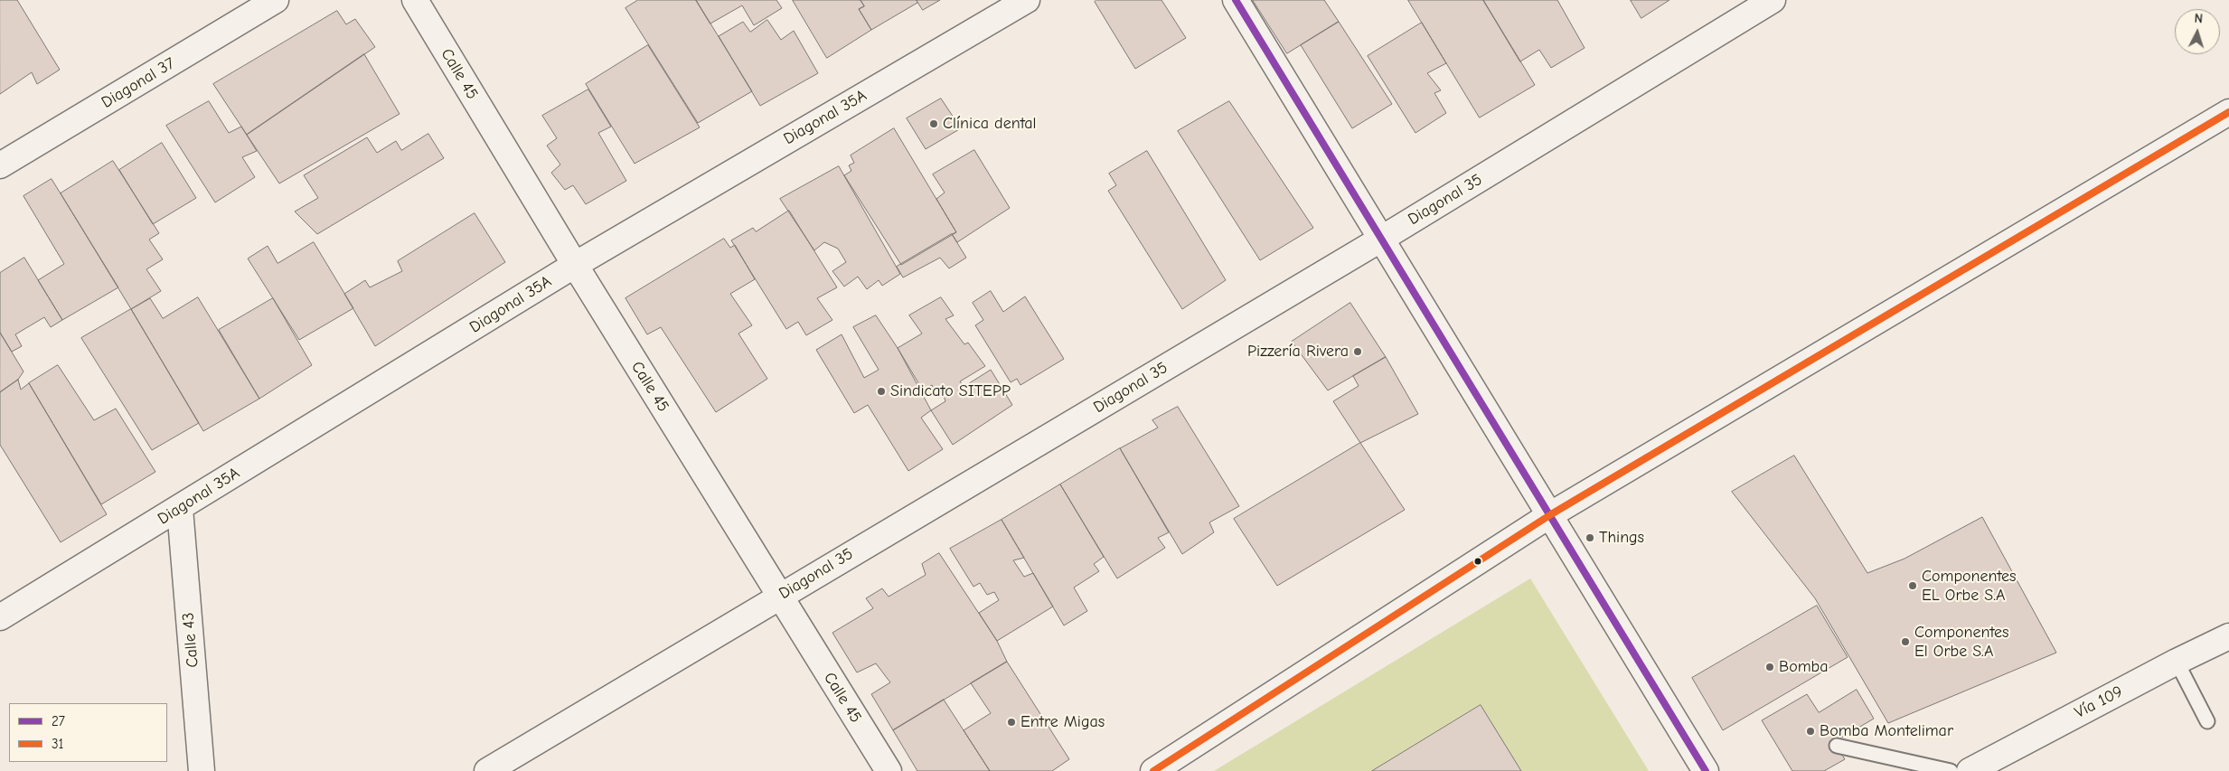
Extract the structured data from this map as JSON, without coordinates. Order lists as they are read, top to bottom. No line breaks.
{"streets":{"street":["Calle 45","Diagonal 37","Diagonal 35A","Diagonal 35","Calle 43","Vía 109"]},"crossings":[["Calle 45","Diagonal 35A"],["Calle 45","Diagonal 35"],["Diagonal 35A","Calle 43"]],"places":["Clínica dental","Pizzería Rivera","Sindicato SITEPP","Things","Componentes EL Orbe S.A","Componentes El Orbe S.A","Bomba","Entre Migas","Bomba Montelimar"],"lines":["transit line 27","transit line 31"],"legend":["27","31"],"north":"top"}
